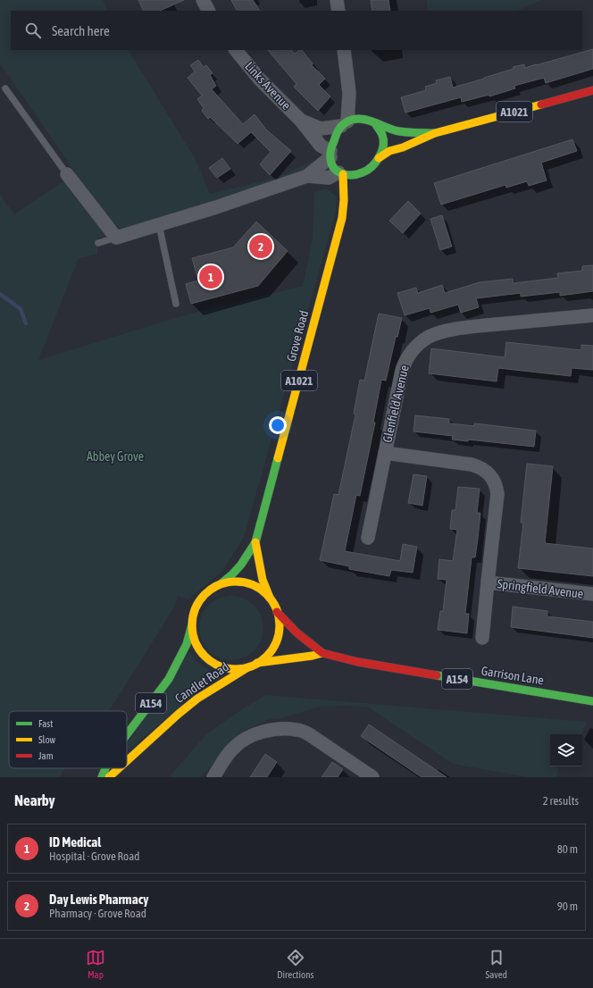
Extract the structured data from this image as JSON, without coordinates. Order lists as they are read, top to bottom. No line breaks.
{"streets":{"main road":["A1021","Grove Road","Garrison Lane","A154","Candlet Road"],"street":["Links Avenue","Glenfield Avenue","Springfield Avenue"]},"crossings":[["Links Avenue","A1021"],["Links Avenue","Grove Road"],["A1021","Grove Road"],["Grove Road","Garrison Lane"],["Grove Road","Candlet Road"],["Glenfield Avenue","Springfield Avenue"],["Garrison Lane","Candlet Road"]],"parks":["Abbey Grove"],"legend":["Fast","Slow","Jam"],"page":{"search":"Search here","pins":["2","1"],"heading":["Nearby","2 results"],"list":[{"mark":"1","name":"ID Medical","note":"Hospital · Grove Road","value":"80 m"},{"mark":"2","name":"Day Lewis Pharmacy","note":"Pharmacy · Grove Road","value":"90 m"}],"nav":["Map","Directions","Saved"]}}
